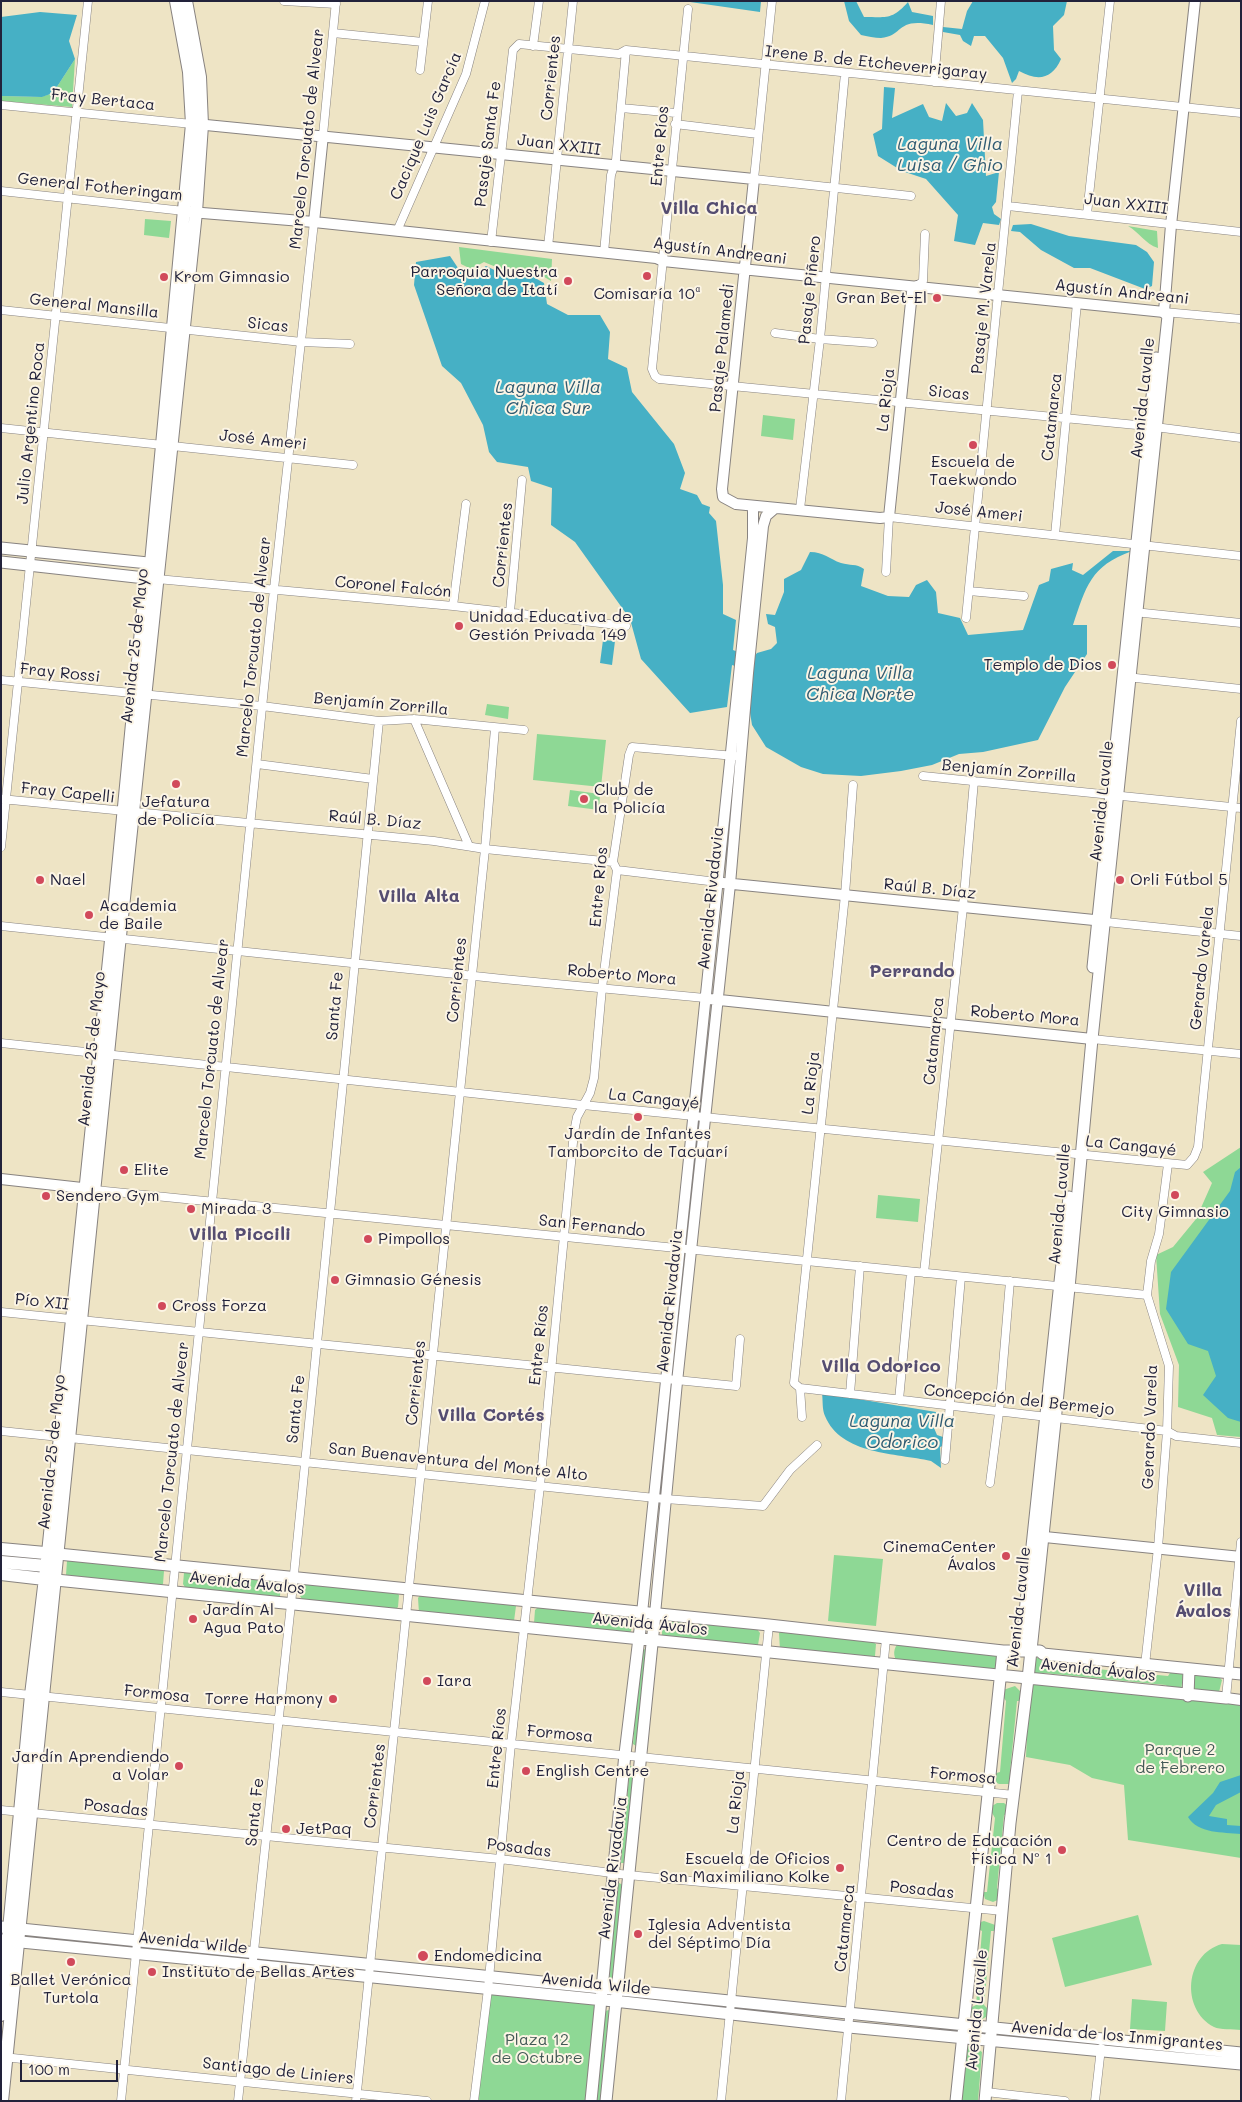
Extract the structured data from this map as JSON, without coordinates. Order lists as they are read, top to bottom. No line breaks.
{"streets":{"main road":["Avenida Lavalle","Avenida 25 de Mayo","Avenida Rivadavia","Avenida Ávalos","Avenida Wilde","Avenida de los Inmigrantes"],"street":["Irene B. de Etcheverrigaray","Corrientes","Fray Bertaca","Cacique Luis García","Marcelo Torcuato de Alvear","Pasaje Santa Fe","Juan XXIII","Entre Ríos","General Fotheringam","Agustín Andreani","Pasaje Piñero","General Mansilla","Pasaje M. Varela","Sicas","Pasaje Palamedi","La Rioja","Catamarca","Julio Argentino Roca","José Ameri","Coronel Falcón","Fray Rossi","Benjamín Zorrilla","Fray Capelli","Raúl B. Díaz","Gerardo Varela","Roberto Mora","Santa Fe","La Cangayé","San Fernando","Pío XII","Concepción del Bermejo","San Buenaventura del Monte Alto","Formosa","Posadas","Santiago de Liniers"]},"crossings":[["Irene B. de Etcheverrigaray","Corrientes"],["Irene B. de Etcheverrigaray","Pasaje Santa Fe"],["Irene B. de Etcheverrigaray","Entre Ríos"],["Irene B. de Etcheverrigaray","Pasaje Piñero"],["Irene B. de Etcheverrigaray","Pasaje M. Varela"],["Irene B. de Etcheverrigaray","Pasaje Palamedi"],["Irene B. de Etcheverrigaray","Avenida Lavalle"],["Corrientes","Juan XXIII"],["Corrientes","Agustín Andreani"],["Corrientes","Coronel Falcón"],["Corrientes","Benjamín Zorrilla"],["Corrientes","Raúl B. Díaz"],["Corrientes","Roberto Mora"],["Corrientes","La Cangayé"],["Corrientes","San Fernando"],["Corrientes","San Buenaventura del Monte Alto"],["Corrientes","Avenida Ávalos"],["Corrientes","Formosa"],["Corrientes","Posadas"],["Corrientes","Avenida Wilde"],["Corrientes","Santiago de Liniers"],["Fray Bertaca","Juan XXIII"],["Fray Bertaca","Julio Argentino Roca"],["Fray Bertaca","Avenida 25 de Mayo"],["Cacique Luis García","Juan XXIII"],["Cacique Luis García","Agustín Andreani"],["Marcelo Torcuato de Alvear","Juan XXIII"],["Marcelo Torcuato de Alvear","Agustín Andreani"],["Marcelo Torcuato de Alvear","Sicas"],["Marcelo Torcuato de Alvear","José Ameri"],["Marcelo Torcuato de Alvear","Coronel Falcón"],["Marcelo Torcuato de Alvear","Benjamín Zorrilla"],["Marcelo Torcuato de Alvear","Raúl B. Díaz"],["Marcelo Torcuato de Alvear","Roberto Mora"],["Marcelo Torcuato de Alvear","La Cangayé"],["Marcelo Torcuato de Alvear","San Fernando"],["Marcelo Torcuato de Alvear","San Buenaventura del Monte Alto"],["Marcelo Torcuato de Alvear","Avenida Ávalos"],["Marcelo Torcuato de Alvear","Formosa"],["Marcelo Torcuato de Alvear","Posadas"],["Marcelo Torcuato de Alvear","Avenida Wilde"],["Marcelo Torcuato de Alvear","Santiago de Liniers"],["Pasaje Santa Fe","Juan XXIII"],["Pasaje Santa Fe","Agustín Andreani"],["Juan XXIII","Entre Ríos"],["Juan XXIII","Pasaje Piñero"],["Juan XXIII","Pasaje M. Varela"],["Juan XXIII","Pasaje Palamedi"],["Juan XXIII","Avenida Lavalle"],["Juan XXIII","Avenida 25 de Mayo"],["Entre Ríos","Agustín Andreani"],["Entre Ríos","Sicas"],["Entre Ríos","Raúl B. Díaz"],["Entre Ríos","Avenida Rivadavia"],["Entre Ríos","Roberto Mora"],["Entre Ríos","La Cangayé"],["Entre Ríos","San Fernando"],["Entre Ríos","San Buenaventura del Monte Alto"],["Entre Ríos","Avenida Ávalos"],["Entre Ríos","Formosa"],["Entre Ríos","Posadas"],["Entre Ríos","Avenida Wilde"],["General Fotheringam","Agustín Andreani"],["General Fotheringam","Julio Argentino Roca"],["General Fotheringam","Avenida 25 de Mayo"],["Agustín Andreani","Pasaje Piñero"],["Agustín Andreani","Pasaje M. Varela"],["Agustín Andreani","Pasaje Palamedi"],["Agustín Andreani","Avenida Lavalle"],["Agustín Andreani","La Rioja"],["Agustín Andreani","Catamarca"],["Agustín Andreani","Avenida 25 de Mayo"],["Pasaje Piñero","Sicas"],["Pasaje Piñero","José Ameri"],["General Mansilla","Sicas"],["General Mansilla","Julio Argentino Roca"],["General Mansilla","Avenida 25 de Mayo"],["Pasaje M. Varela","Sicas"],["Pasaje M. Varela","José Ameri"],["Sicas","Pasaje Palamedi"],["Sicas","Avenida Lavalle"],["Sicas","La Rioja"],["Sicas","Catamarca"],["Sicas","Avenida 25 de Mayo"],["Pasaje Palamedi","José Ameri"],["Avenida Lavalle","José Ameri"],["Avenida Lavalle","Benjamín Zorrilla"],["Avenida Lavalle","Raúl B. Díaz"],["Avenida Lavalle","Roberto Mora"],["Avenida Lavalle","La Cangayé"],["Avenida Lavalle","San Fernando"],["Avenida Lavalle","Concepción del Bermejo"],["Avenida Lavalle","Avenida Ávalos"],["Avenida Lavalle","Formosa"],["Avenida Lavalle","Posadas"],["Avenida Lavalle","Avenida Wilde"],["Avenida Lavalle","Avenida de los Inmigrantes"],["La Rioja","José Ameri"],["La Rioja","Raúl B. Díaz"],["La Rioja","Roberto Mora"],["La Rioja","La Cangayé"],["La Rioja","San Fernando"],["La Rioja","Concepción del Bermejo"],["La Rioja","Avenida Ávalos"],["La Rioja","Formosa"],["La Rioja","Posadas"],["La Rioja","Avenida Wilde"],["Catamarca","José Ameri"],["Catamarca","Benjamín Zorrilla"],["Catamarca","Raúl B. Díaz"],["Catamarca","Roberto Mora"],["Catamarca","La Cangayé"],["Catamarca","San Fernando"],["Catamarca","Avenida Ávalos"],["Catamarca","Formosa"],["Catamarca","Posadas"],["Catamarca","Avenida Wilde"],["Julio Argentino Roca","José Ameri"],["Julio Argentino Roca","Fray Rossi"],["Julio Argentino Roca","Fray Capelli"],["José Ameri","Avenida 25 de Mayo"],["José Ameri","Avenida Rivadavia"],["Coronel Falcón","Avenida 25 de Mayo"],["Avenida 25 de Mayo","Fray Rossi"],["Avenida 25 de Mayo","Benjamín Zorrilla"],["Avenida 25 de Mayo","Fray Capelli"],["Avenida 25 de Mayo","Raúl B. Díaz"],["Avenida 25 de Mayo","Roberto Mora"],["Avenida 25 de Mayo","La Cangayé"],["Avenida 25 de Mayo","San Fernando"],["Avenida 25 de Mayo","Pío XII"],["Avenida 25 de Mayo","San Buenaventura del Monte Alto"],["Avenida 25 de Mayo","Avenida Ávalos"],["Avenida 25 de Mayo","Formosa"],["Avenida 25 de Mayo","Posadas"],["Avenida 25 de Mayo","Avenida Wilde"],["Avenida 25 de Mayo","Santiago de Liniers"],["Fray Rossi","Benjamín Zorrilla"],["Benjamín Zorrilla","Gerardo Varela"],["Benjamín Zorrilla","Santa Fe"],["Fray Capelli","Raúl B. Díaz"],["Raúl B. Díaz","Avenida Rivadavia"],["Raúl B. Díaz","Gerardo Varela"],["Raúl B. Díaz","Santa Fe"],["Avenida Rivadavia","Roberto Mora"],["Avenida Rivadavia","La Cangayé"],["Avenida Rivadavia","San Fernando"],["Avenida Rivadavia","San Buenaventura del Monte Alto"],["Avenida Rivadavia","Avenida Ávalos"],["Avenida Rivadavia","Formosa"],["Avenida Rivadavia","Posadas"],["Avenida Rivadavia","Avenida Wilde"],["Gerardo Varela","Roberto Mora"],["Gerardo Varela","La Cangayé"],["Gerardo Varela","San Fernando"],["Gerardo Varela","Concepción del Bermejo"],["Gerardo Varela","Avenida Ávalos"],["Roberto Mora","Santa Fe"],["Santa Fe","La Cangayé"],["Santa Fe","San Fernando"],["Santa Fe","San Buenaventura del Monte Alto"],["Santa Fe","Avenida Ávalos"],["Santa Fe","Formosa"],["Santa Fe","Posadas"],["Santa Fe","Avenida Wilde"],["Santa Fe","Santiago de Liniers"],["Avenida Wilde","Avenida de los Inmigrantes"]],"districts":["Villa Chica","Villa Alta","Perrando","Villa Piccili","Villa Odorico","Villa Cortés","Villa Ávalos"],"water":["Laguna Villa Luisa / Ghio","Laguna Villa Chica Sur","Laguna Villa Chica Norte","Laguna Villa Odorico"],"parks":["Parque 2 de Febrero","Plaza 12 de Octubre"],"places":["Comisaría 10ª","Krom Gimnasio","Parroquia Nuestra Señora de Itatí","Gran Bet-El","Escuela de Taekwondo","Unidad Educativa de Gestión Privada 149","Templo de Dios","Jefatura de Policía","Club de la Policía","Nael","Orli Fútbol 5","Academia de Baile","Jardín de Infantes Tamborcito de Tacuarí","Elite","City Gimnasio","Sendero Gym","Mirada 3","Pimpollos","Gimnasio Génesis","Cross Forza","CinemaCenter Ávalos","Jardín Al Agua Pato","Iara","Torre Harmony","Jardín Aprendiendo a Volar","English Centre","JetPaq","Centro de Educación Física Nº 1","Escuela de Oficios San Maximiliano Kolke","Iglesia Adventista del Séptimo Día","Endomedicina","Ballet Verónica Turtola","Instituto de Bellas Artes"],"scale_bar":"100 m"}
